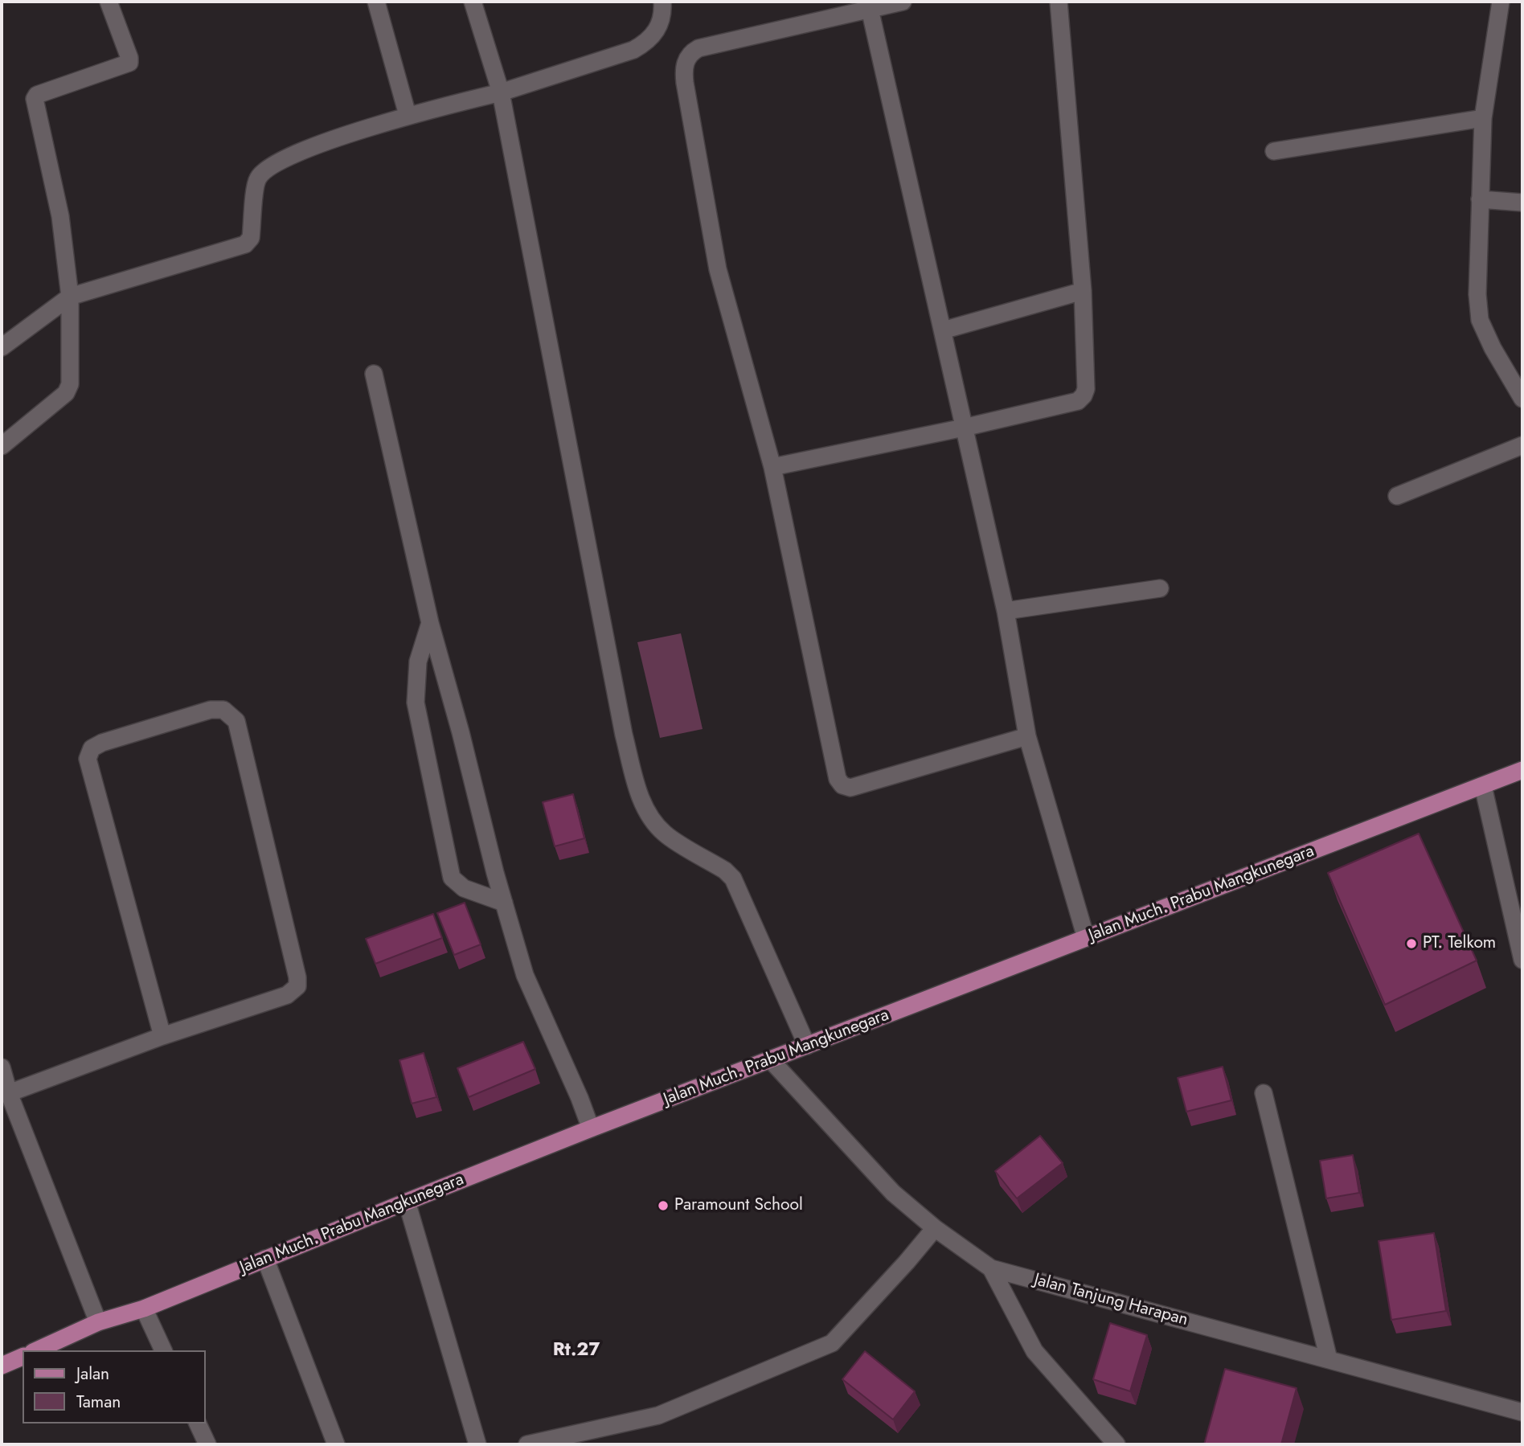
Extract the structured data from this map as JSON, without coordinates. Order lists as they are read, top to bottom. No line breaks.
{"streets":{"main road":["Jalan Much. Prabu Mangkunegara"],"street":["Jalan Tanjung Harapan"]},"crossings":[["Jalan Much. Prabu Mangkunegara","Jalan Tanjung Harapan"]],"districts":["Rt.27"],"places":["PT. Telkom","Paramount School"],"legend":["Jalan","Taman"]}
